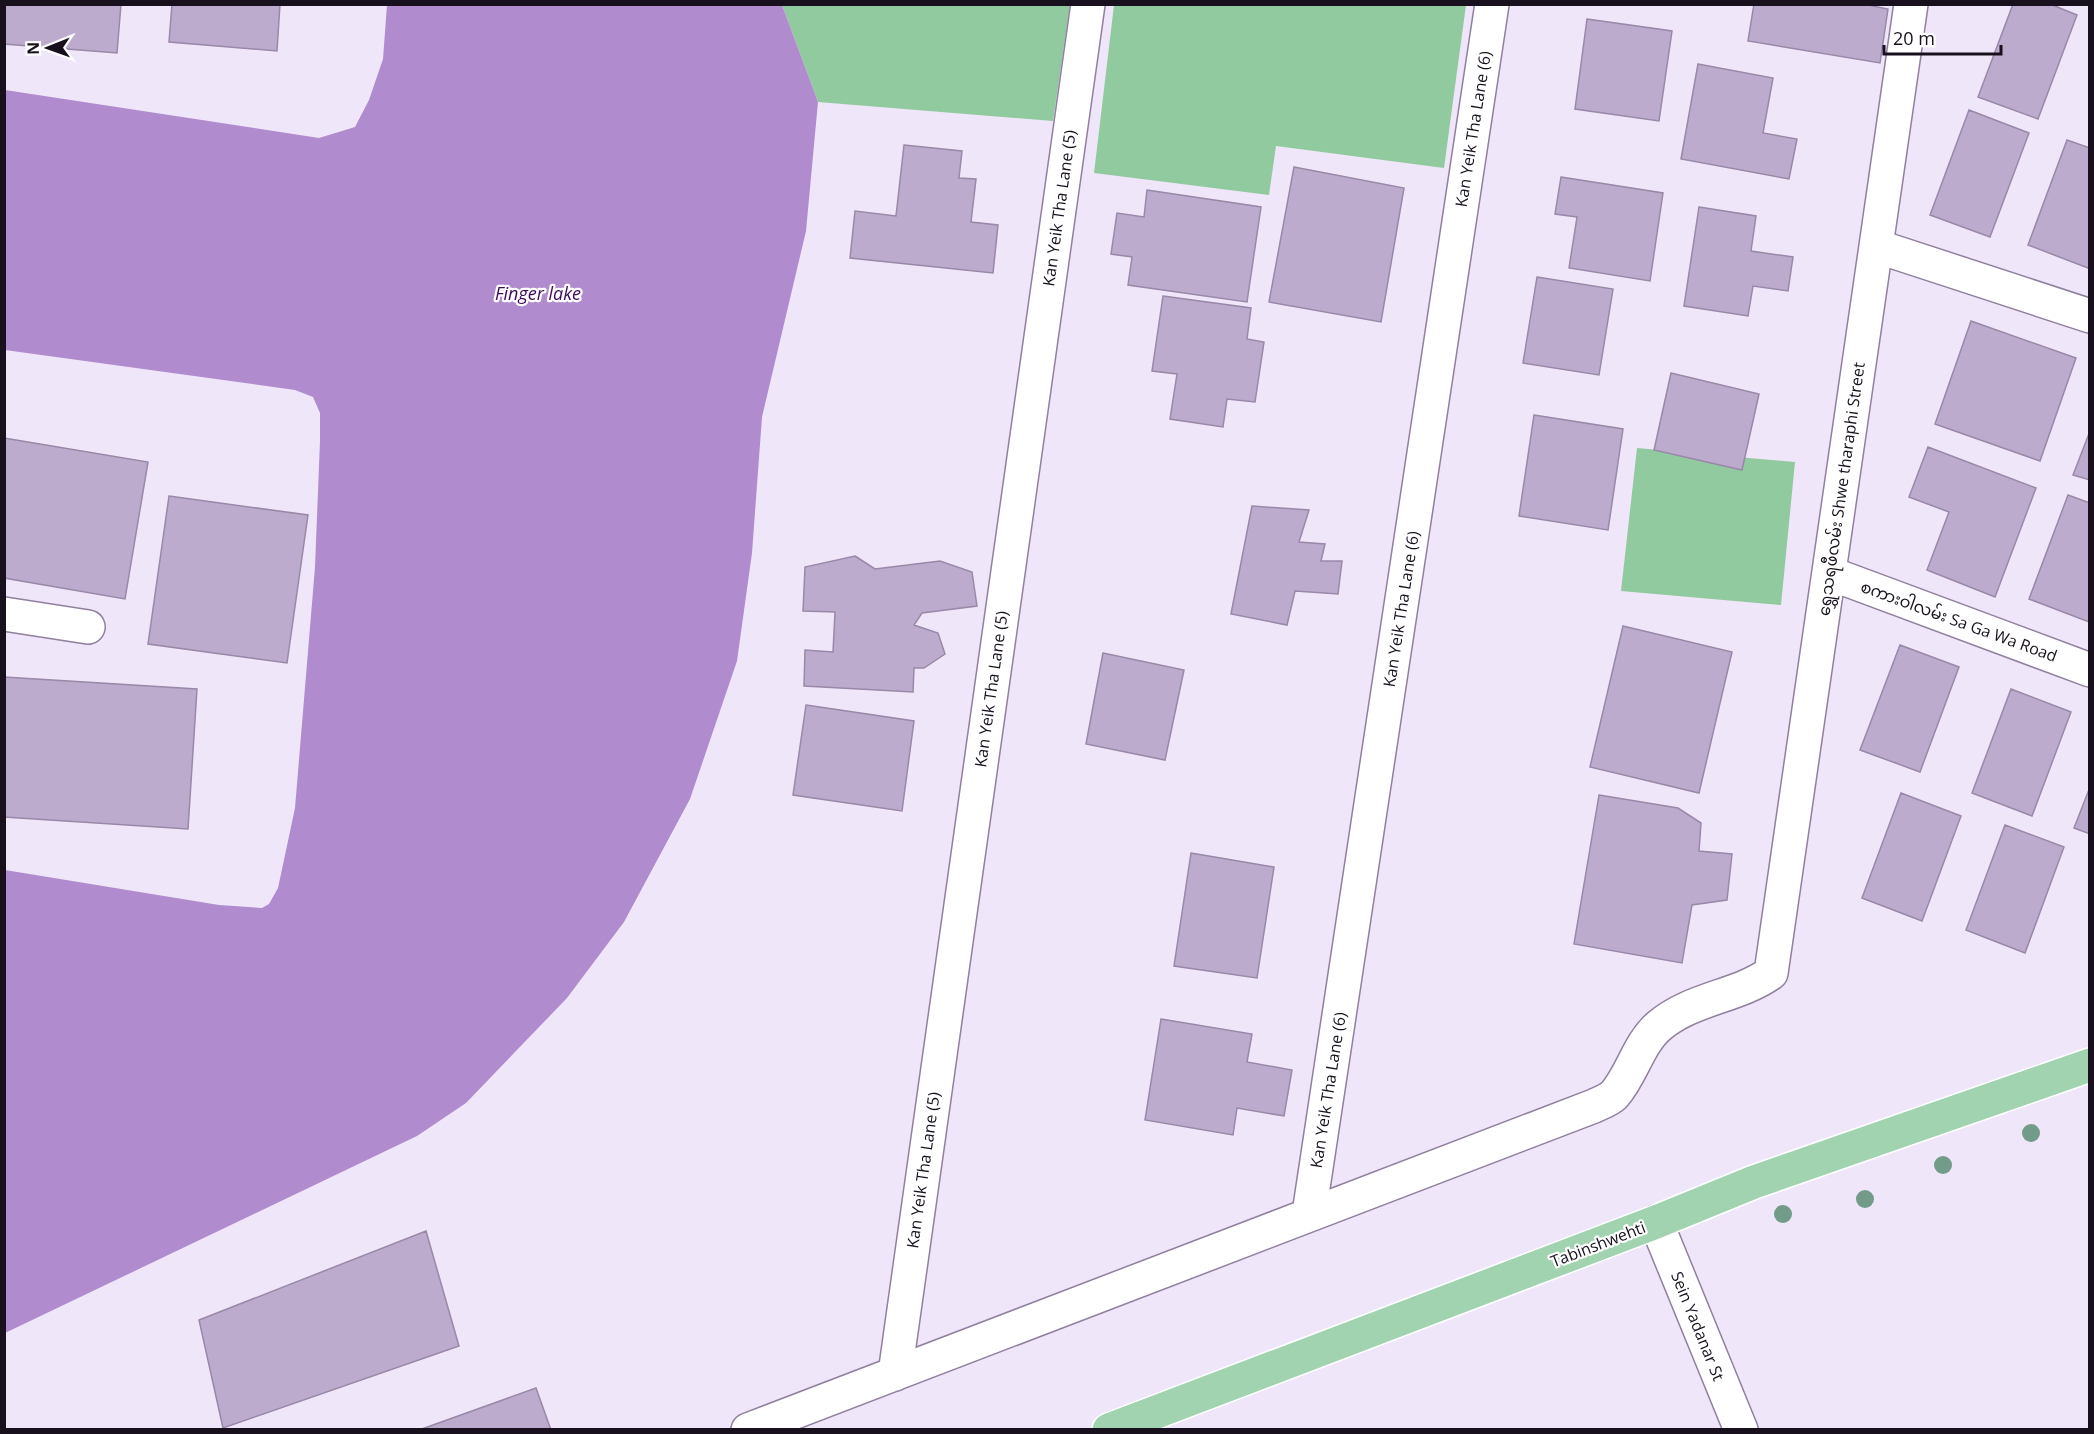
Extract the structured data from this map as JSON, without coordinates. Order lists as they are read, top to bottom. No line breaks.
{"streets":{"main road":["Tabinshwehti"],"street":["Kan Yeik Tha Lane (6)","Kan Yeik Tha Lane (5)","ရွှေသရဖီလမ်း Shwe tharaphi Street","စကားဝါလမ်း Sa Ga Wa Road","Sein Yadanar St"]},"crossings":[["Kan Yeik Tha Lane (6)","ရွှေသရဖီလမ်း Shwe tharaphi Street"],["ရွှေသရဖီလမ်း Shwe tharaphi Street","စကားဝါလမ်း Sa Ga Wa Road"],["Tabinshwehti","Sein Yadanar St"]],"water":["Finger lake"],"scale_bar":"20 m","north":"left"}
